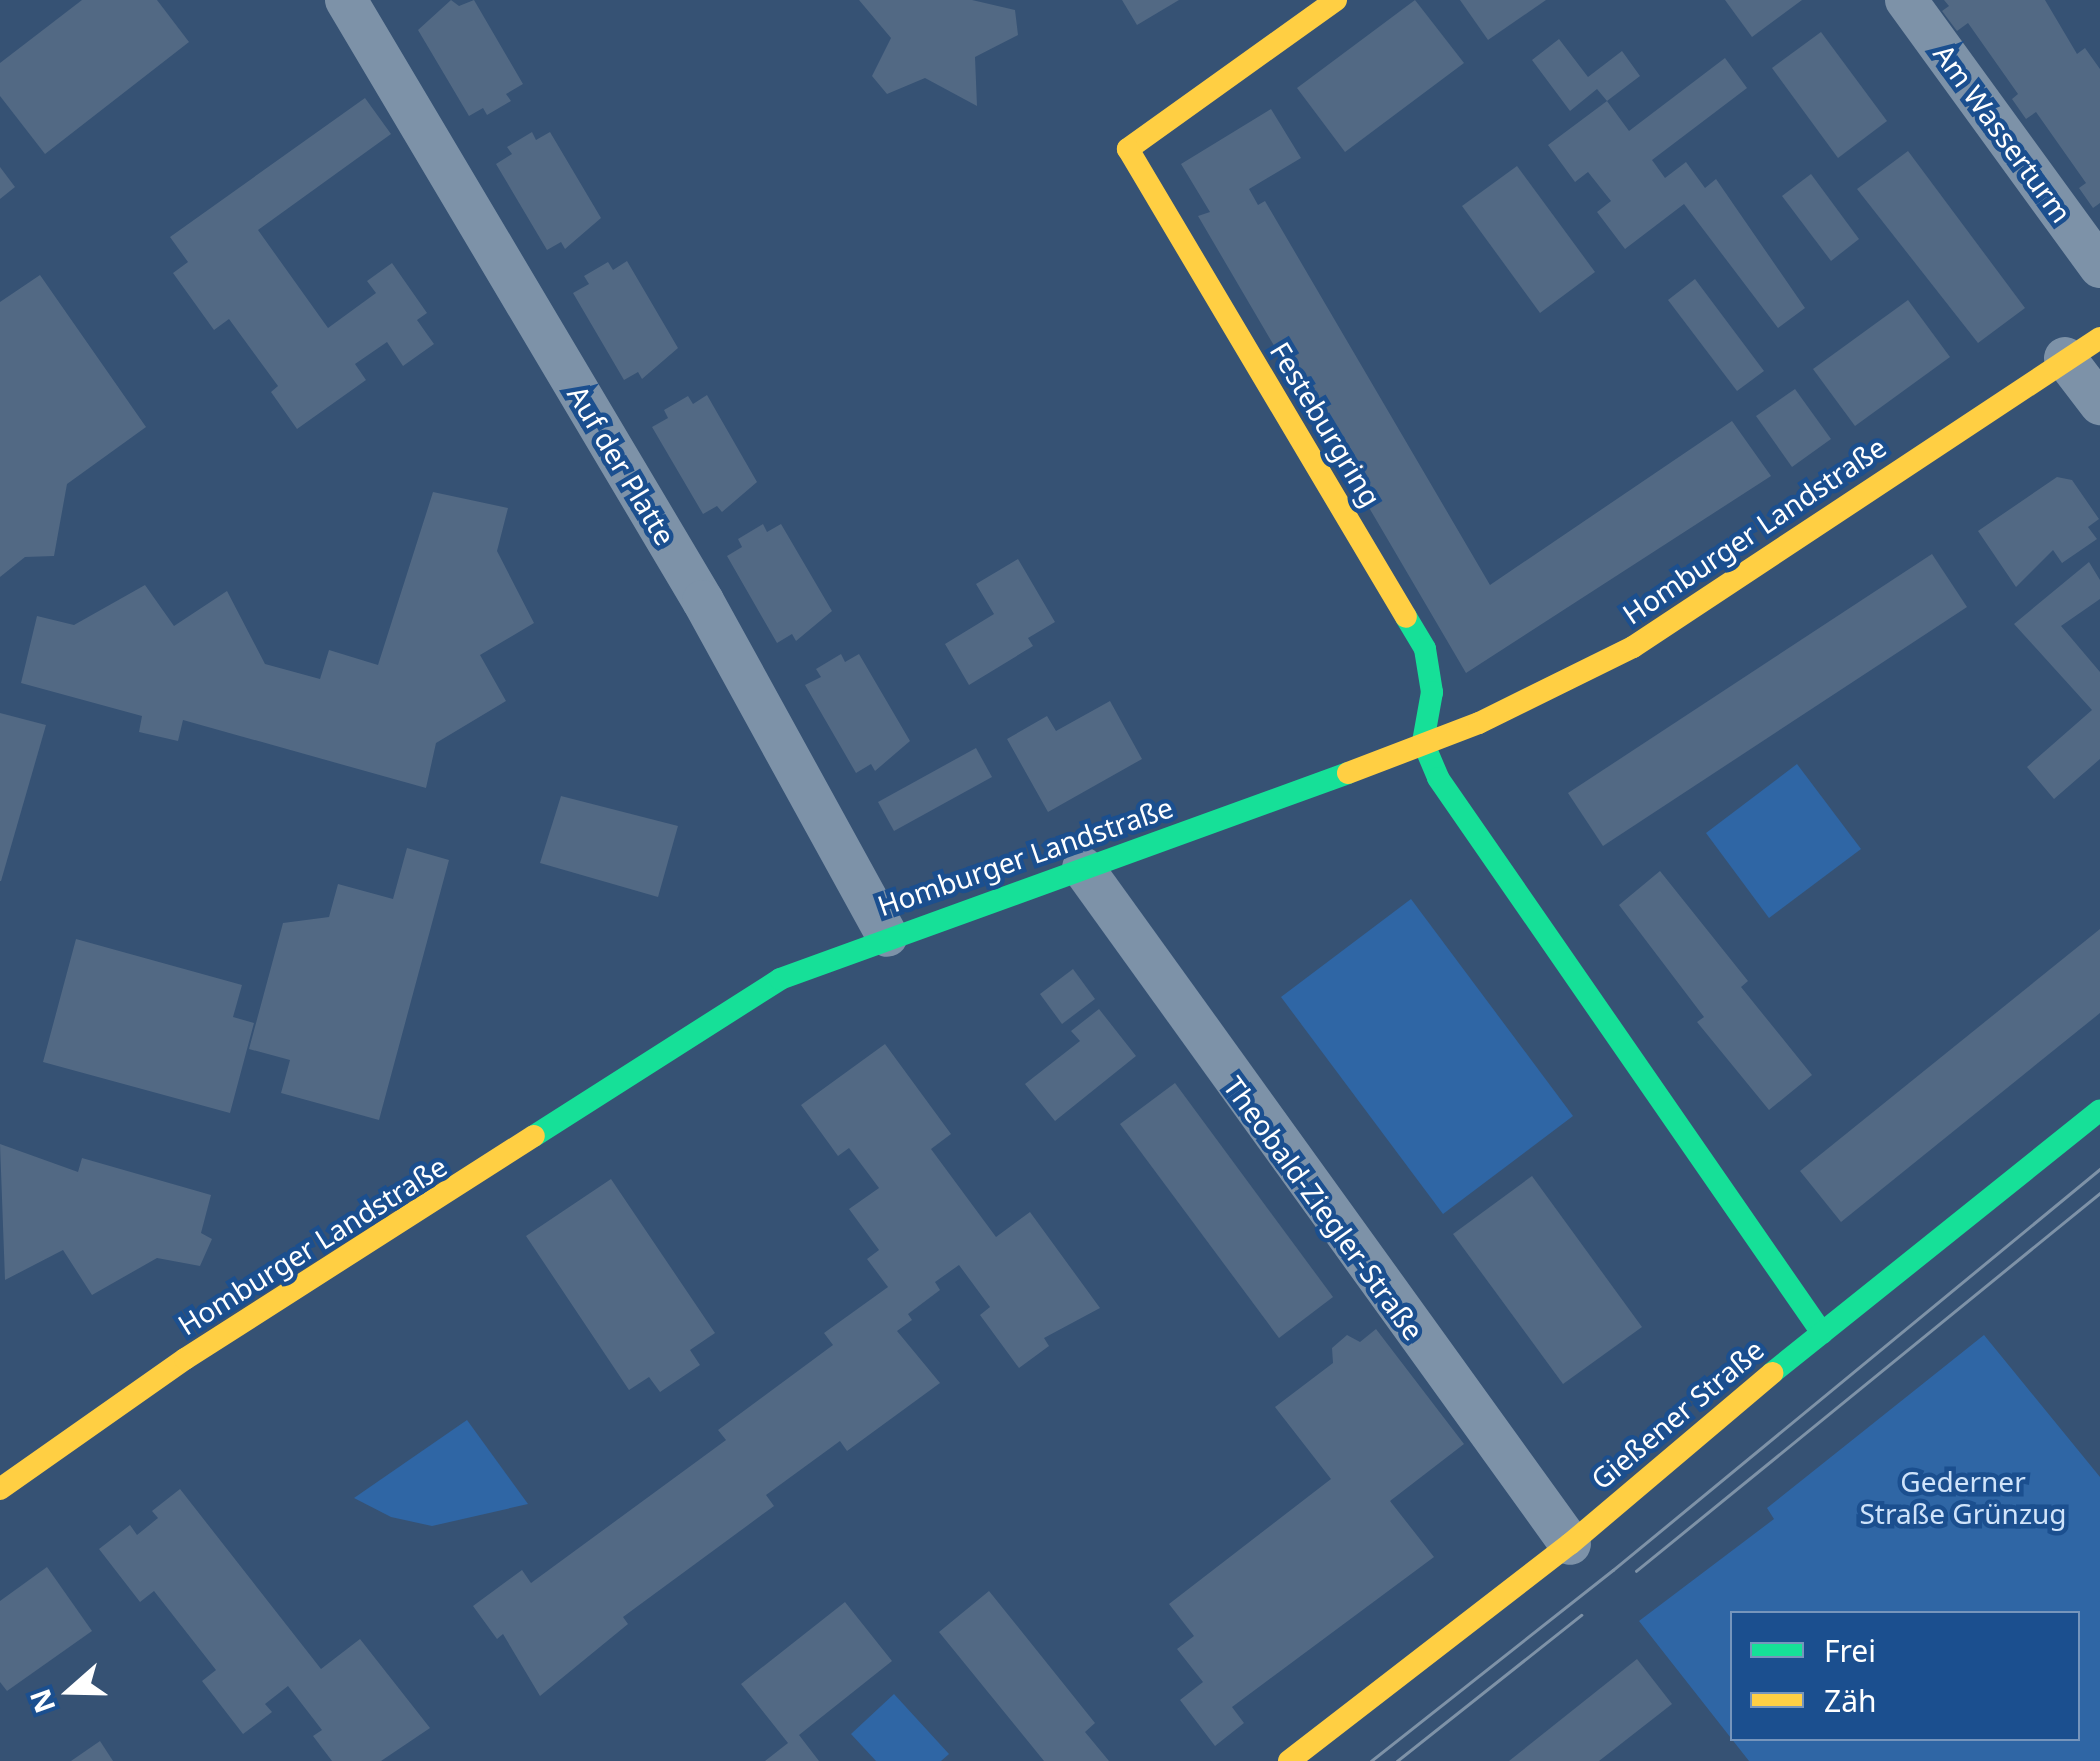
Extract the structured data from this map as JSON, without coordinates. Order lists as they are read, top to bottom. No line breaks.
{"streets":{"street":["Am Wasserturm","Festeburgring","Auf der Platte","Homburger Landstraße","Theobald-Ziegler-Straße","Gießener Straße"]},"crossings":[["Festeburgring","Homburger Landstraße"],["Auf der Platte","Homburger Landstraße"],["Homburger Landstraße","Theobald-Ziegler-Straße"],["Theobald-Ziegler-Straße","Gießener Straße"]],"parks":["Gederner Straße Grünzug"],"legend":["Frei","Zäh"],"north":"left"}
